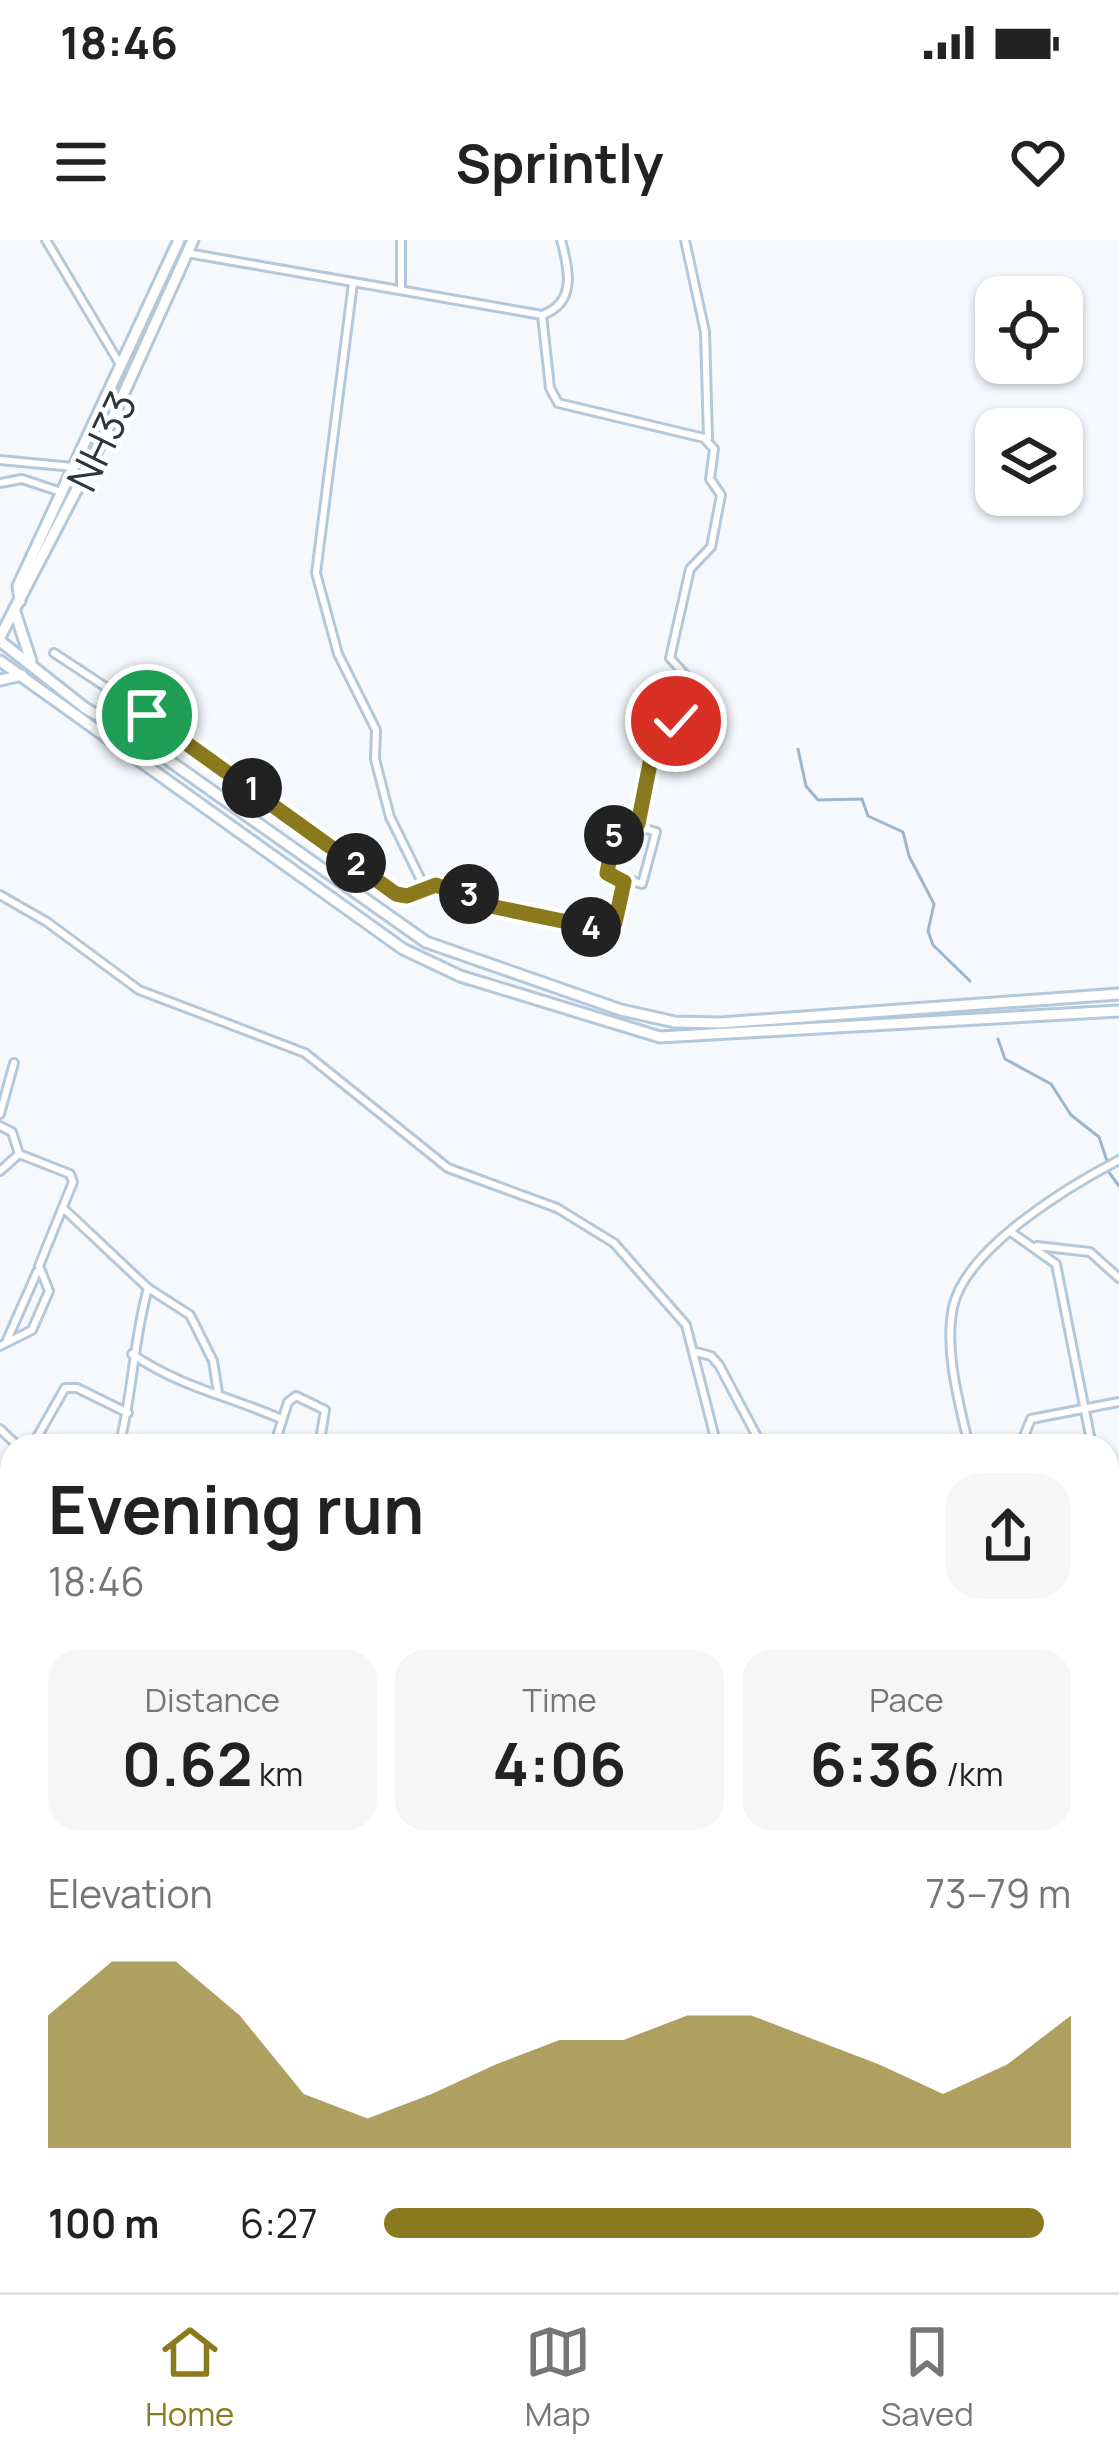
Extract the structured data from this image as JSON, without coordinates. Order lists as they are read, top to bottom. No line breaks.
{"streets":{"main road":["NH33"]},"page":{"status":"18:46","header":"Sprintly","pins":["1","5","2","3","4"],"heading":["Evening run","18:46"],"stats":[["Distance","0.62 km"],["Time","4:06"],["Pace","6:36 /km"]],"chart":["Elevation","73–79 m"],"list":[{"name":"100 m","note":"6:27"}],"tabs":["Home","Map","Saved"]}}
